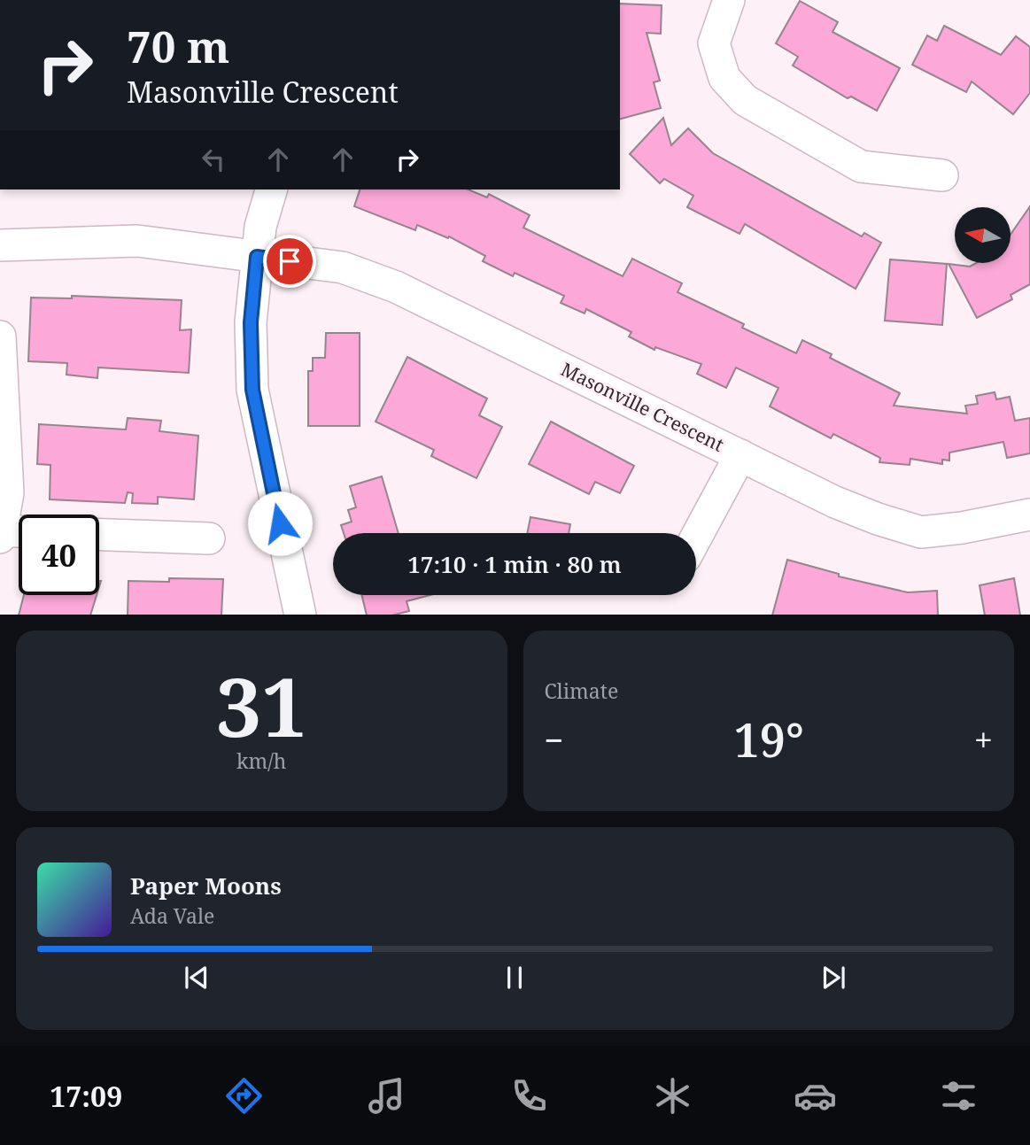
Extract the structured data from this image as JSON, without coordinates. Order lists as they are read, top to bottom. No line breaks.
{"streets":{"street":["Masonville Crescent"]},"north":"left","page":{"turn":["70 m","Masonville Crescent"],"limit":"40","trip":"17:10 · 1 min · 80 m","tile":[["31","km/h"],"Climate"],"heat":["−","19°","+"],"song":["Paper Moons","Ada Vale"],"tabs":"17:09"}}
